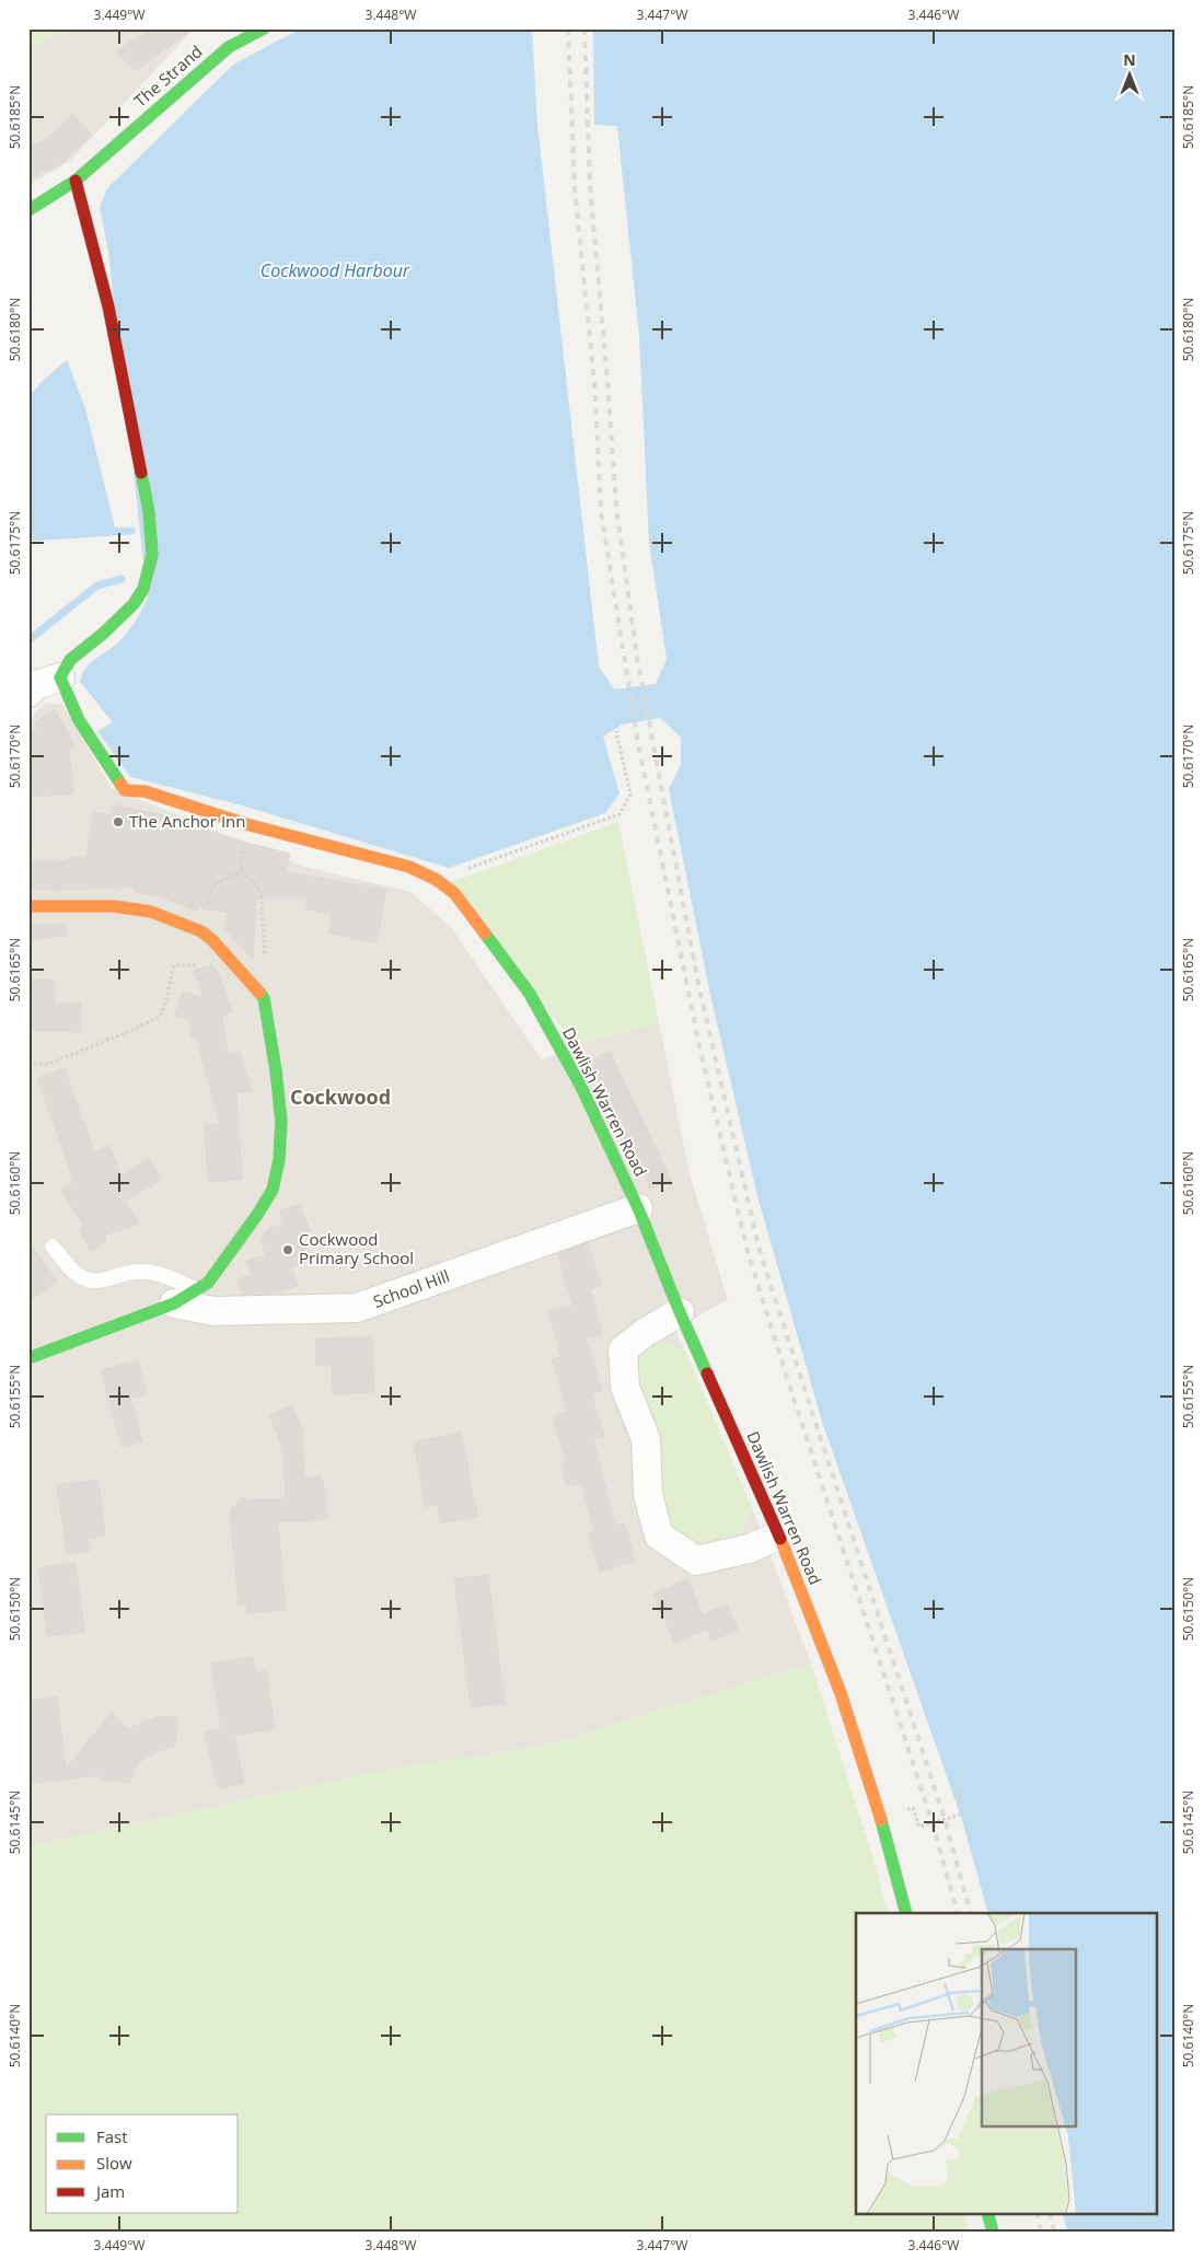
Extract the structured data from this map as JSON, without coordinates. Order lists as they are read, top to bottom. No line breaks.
{"streets":{"street":["The Strand","Dawlish Warren Road","School Hill"]},"crossings":[["Dawlish Warren Road","School Hill"]],"districts":["Cockwood"],"water":["Cockwood Harbour"],"places":["The Anchor Inn","Cockwood Primary School"],"legend":["Fast","Slow","Jam"],"north":"top","coordinates":["3.449°W","3.448°W","3.447°W","3.446°W","50.6185°N","50.6180°N","50.6175°N","50.6170°N","50.6165°N","50.6160°N","50.6155°N","50.6150°N","50.6145°N","50.6140°N"]}
